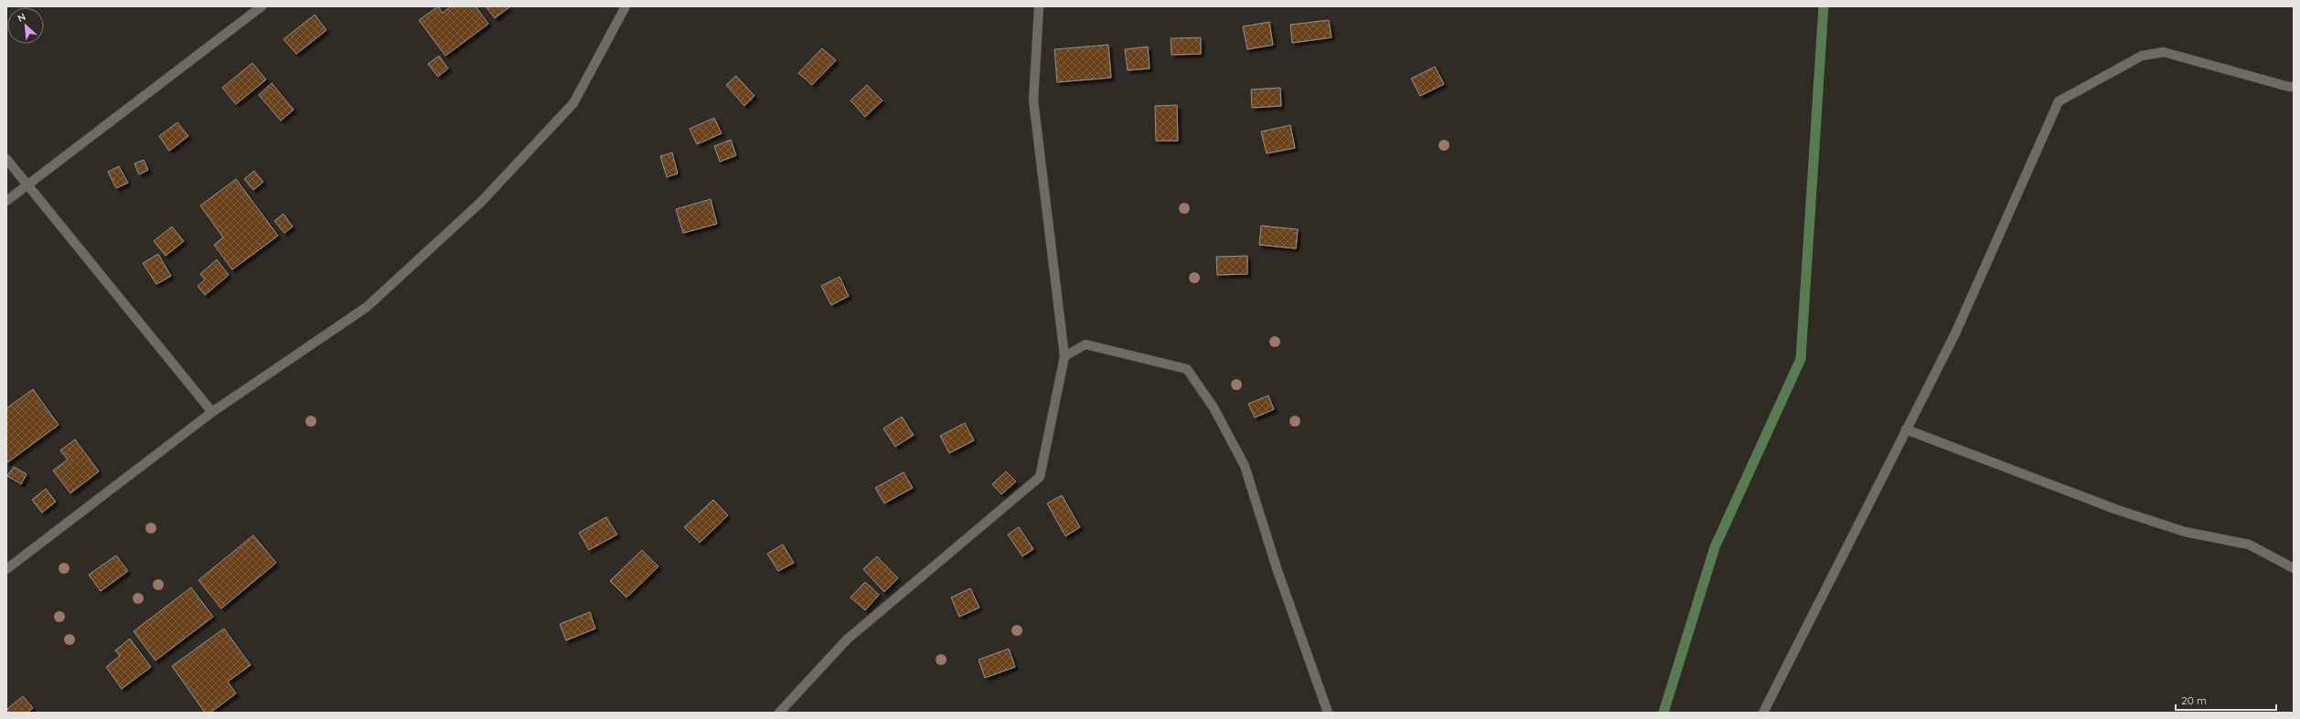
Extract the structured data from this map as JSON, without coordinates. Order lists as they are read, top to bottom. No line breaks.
{"scale_bar":"20 m","north":"top left"}
